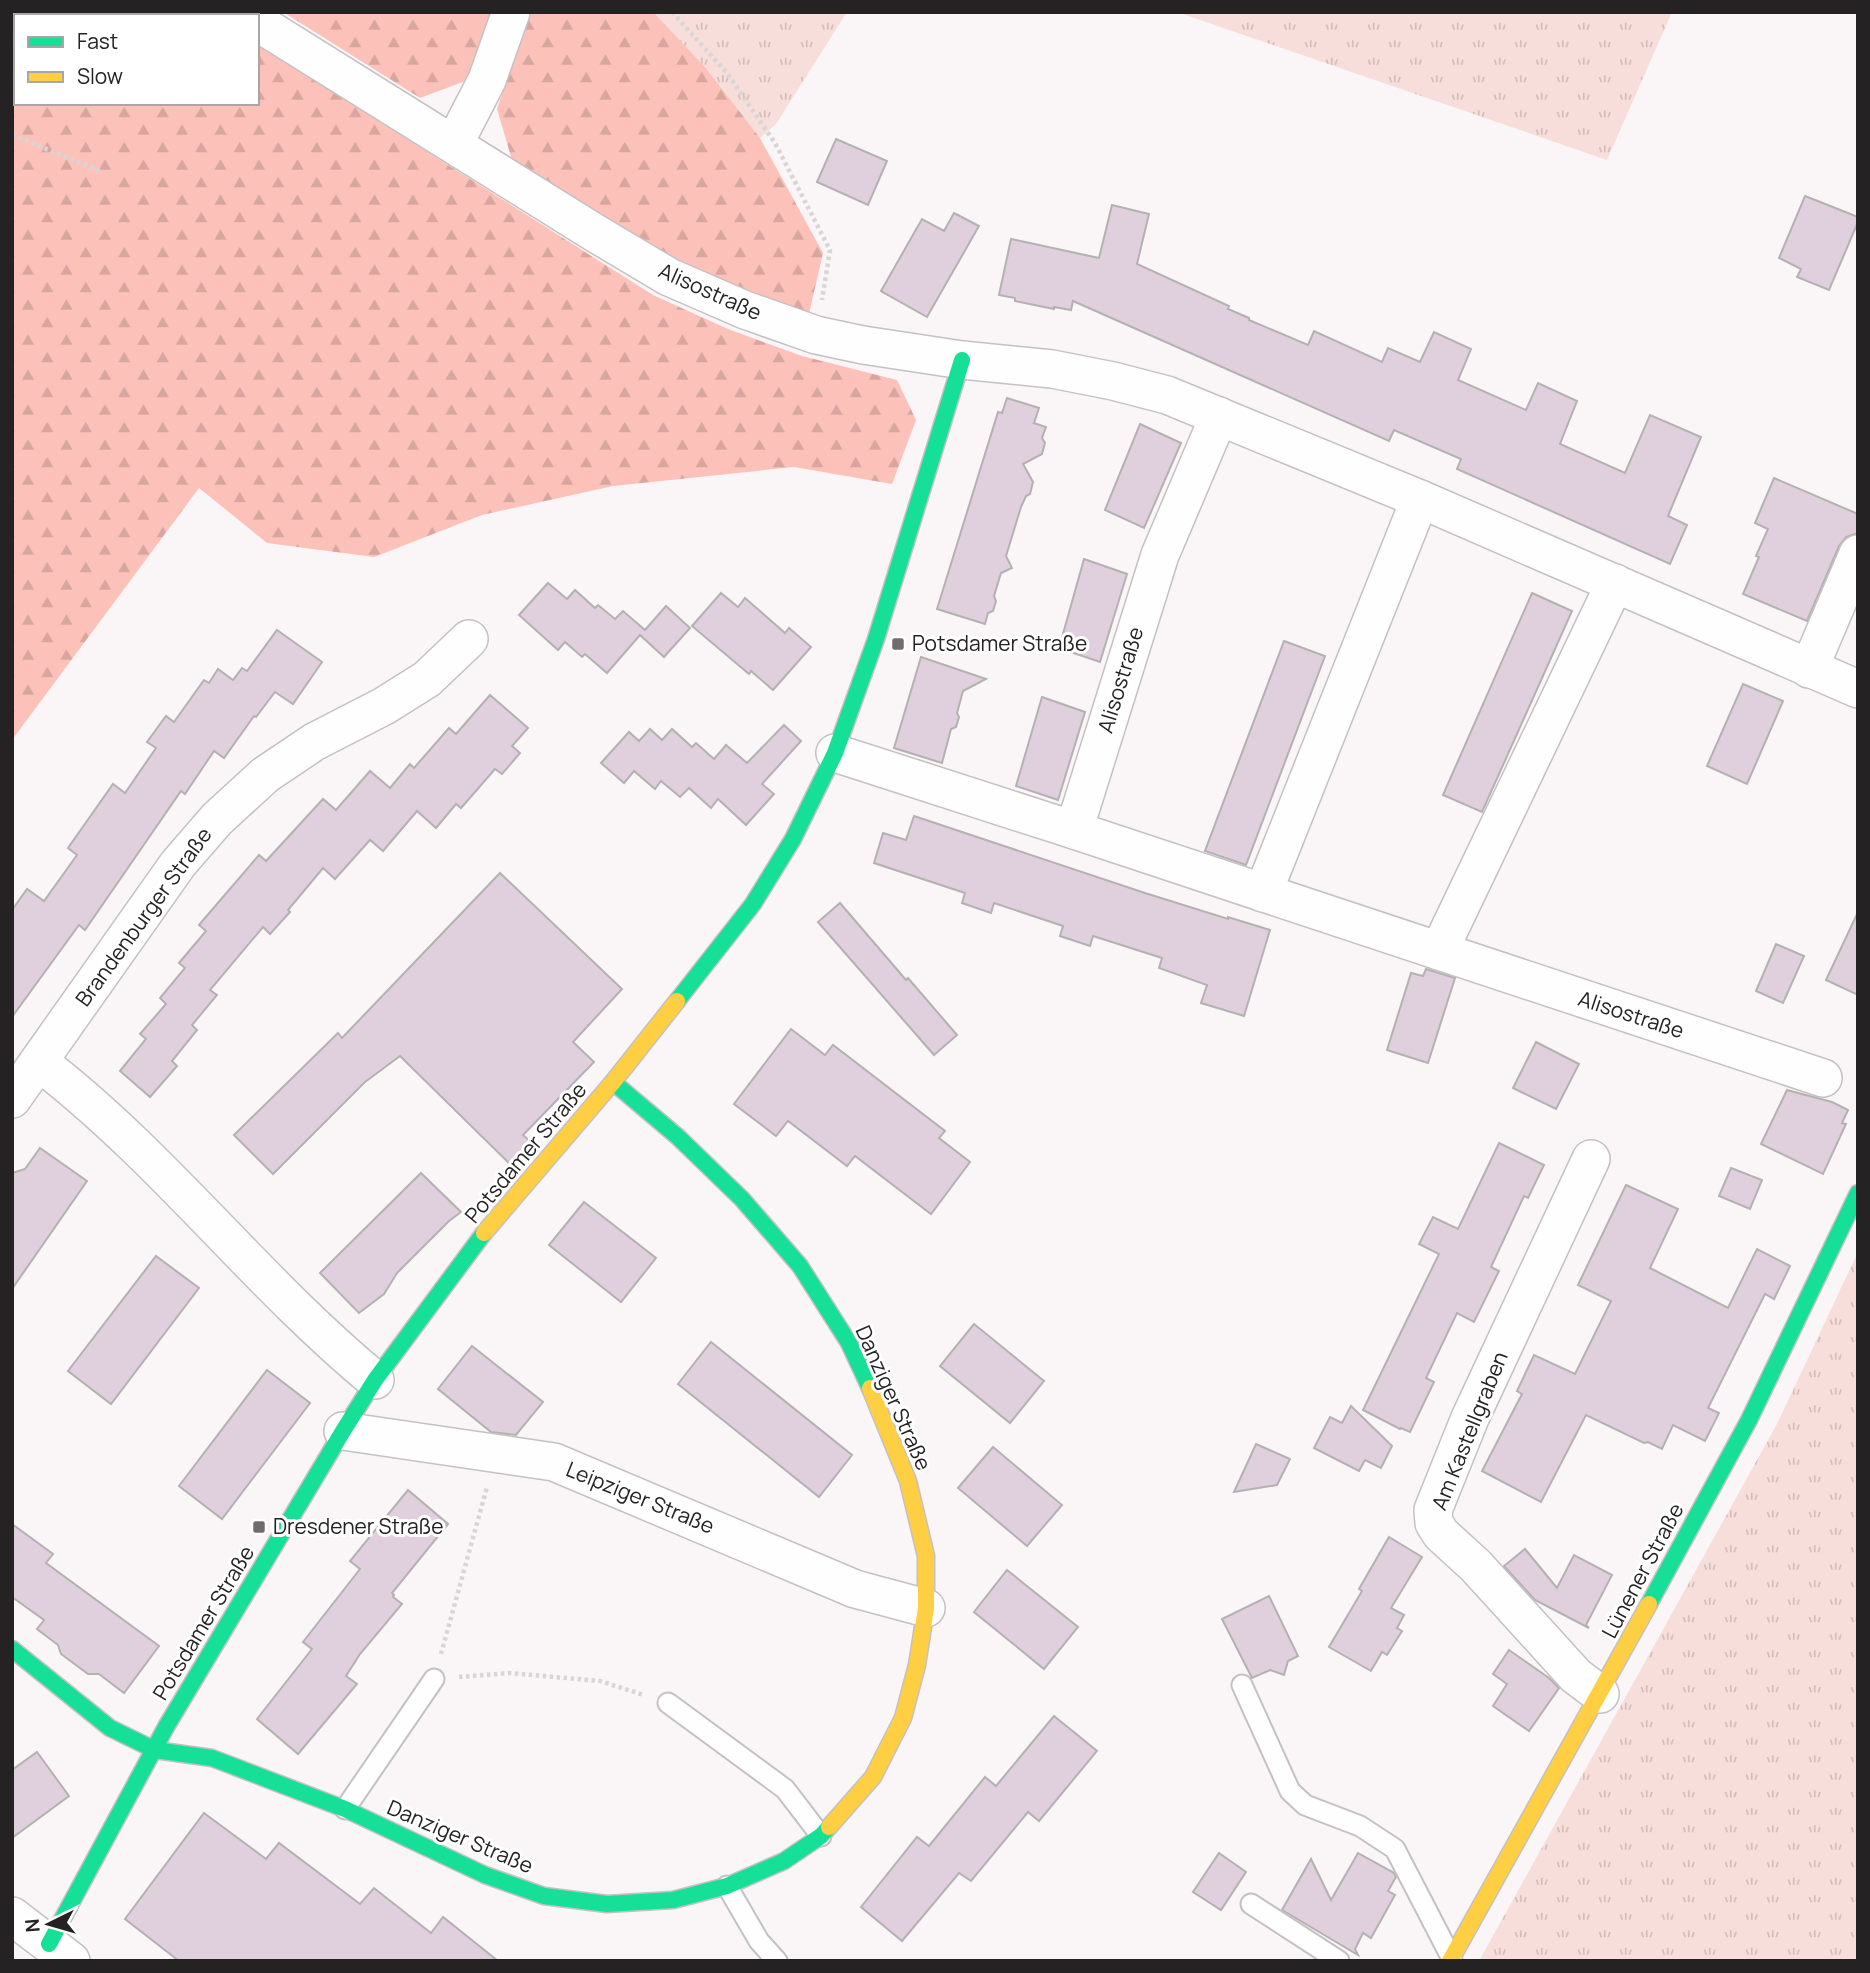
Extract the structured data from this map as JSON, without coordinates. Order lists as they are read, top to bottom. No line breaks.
{"streets":{"street":["Alisostraße","Brandenburger Straße","Potsdamer Straße","Danziger Straße","Am Kastellgraben","Leipziger Straße","Lünener Straße"]},"crossings":[["Alisostraße","Potsdamer Straße"],["Potsdamer Straße","Danziger Straße"],["Potsdamer Straße","Leipziger Straße"],["Danziger Straße","Leipziger Straße"],["Am Kastellgraben","Lünener Straße"]],"places":{"transit":["Potsdamer Straße","Dresdener Straße"]},"legend":["Fast","Slow"],"north":"left"}
